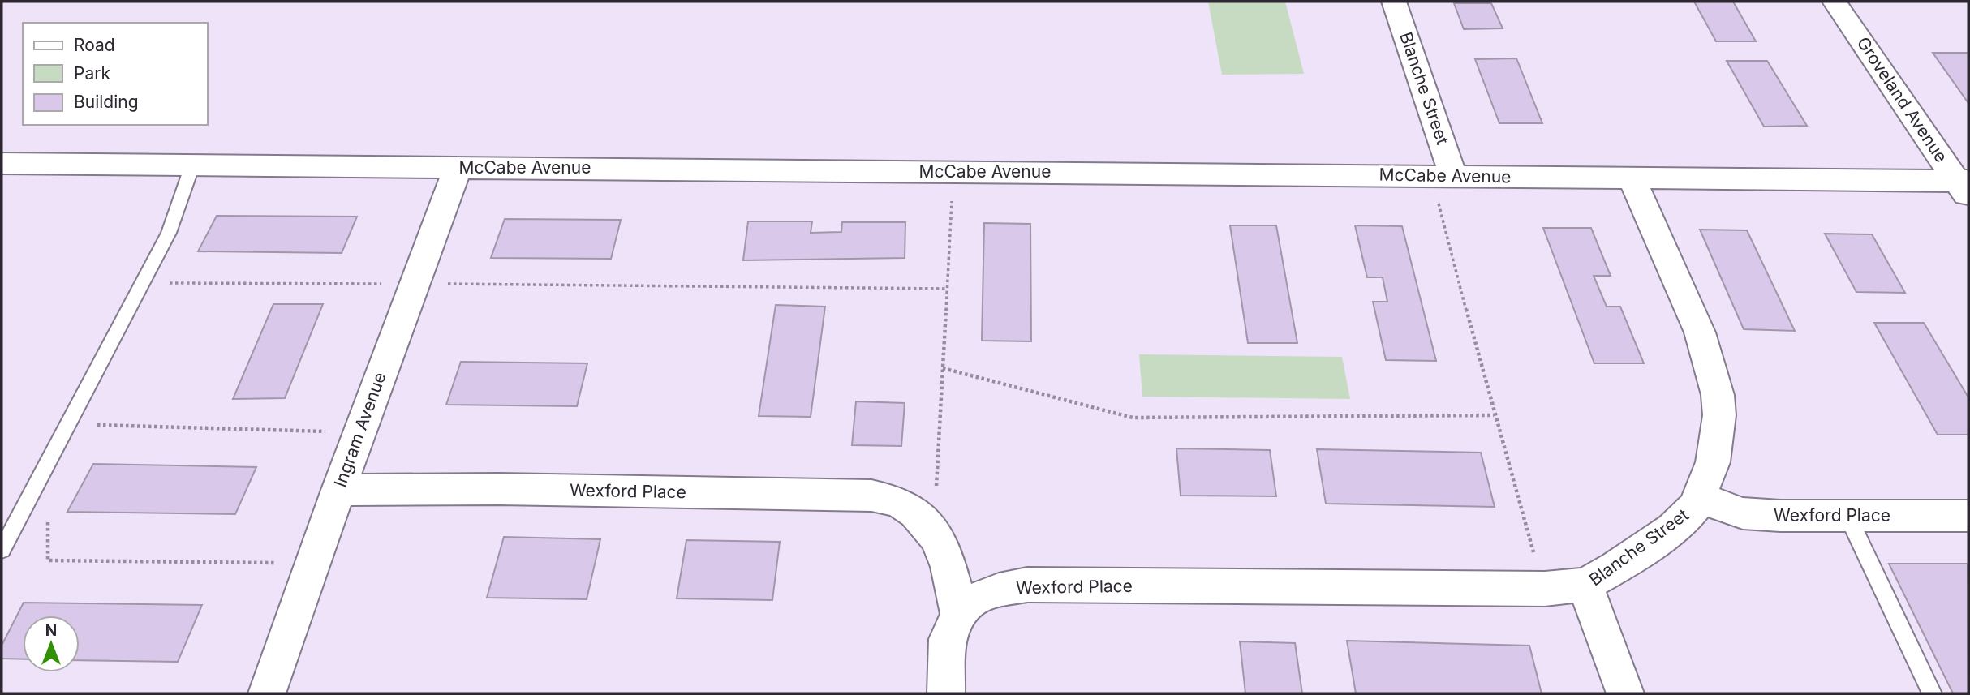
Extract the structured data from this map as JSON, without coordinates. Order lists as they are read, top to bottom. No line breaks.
{"streets":{"street":["Blanche Street","Groveland Avenue","McCabe Avenue","Ingram Avenue","Wexford Place"]},"crossings":[["Blanche Street","McCabe Avenue"],["Blanche Street","Wexford Place"],["Groveland Avenue","McCabe Avenue"],["McCabe Avenue","Ingram Avenue"],["Ingram Avenue","Wexford Place"]],"legend":["Road","Park","Building"],"north":"top"}
